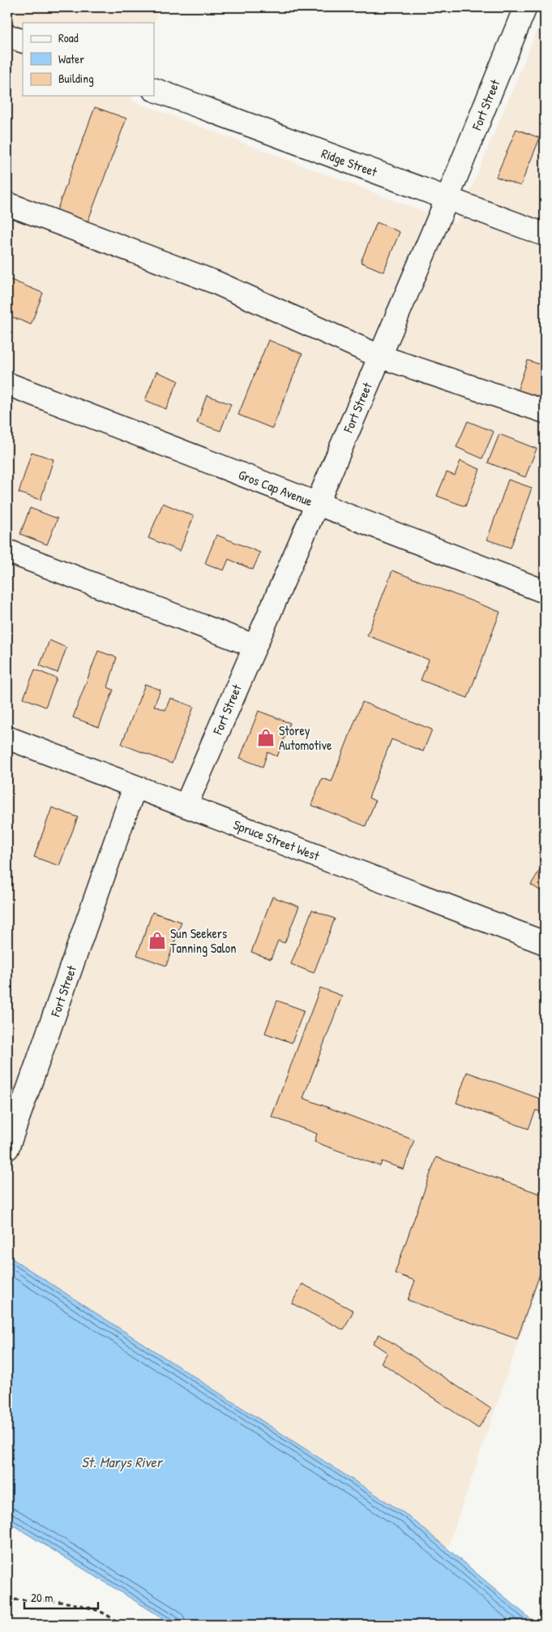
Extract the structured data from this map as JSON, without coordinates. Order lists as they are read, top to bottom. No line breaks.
{"streets":{"street":["Fort Street","Ridge Street","Gros Cap Avenue","Spruce Street West"]},"crossings":[["Fort Street","Ridge Street"],["Fort Street","Gros Cap Avenue"],["Fort Street","Spruce Street West"]],"water":["St. Marys River"],"places":{"shop":["Storey Automotive","Sun Seekers Tanning Salon"]},"legend":["Road","Water","Building"],"scale_bar":"20 m"}
